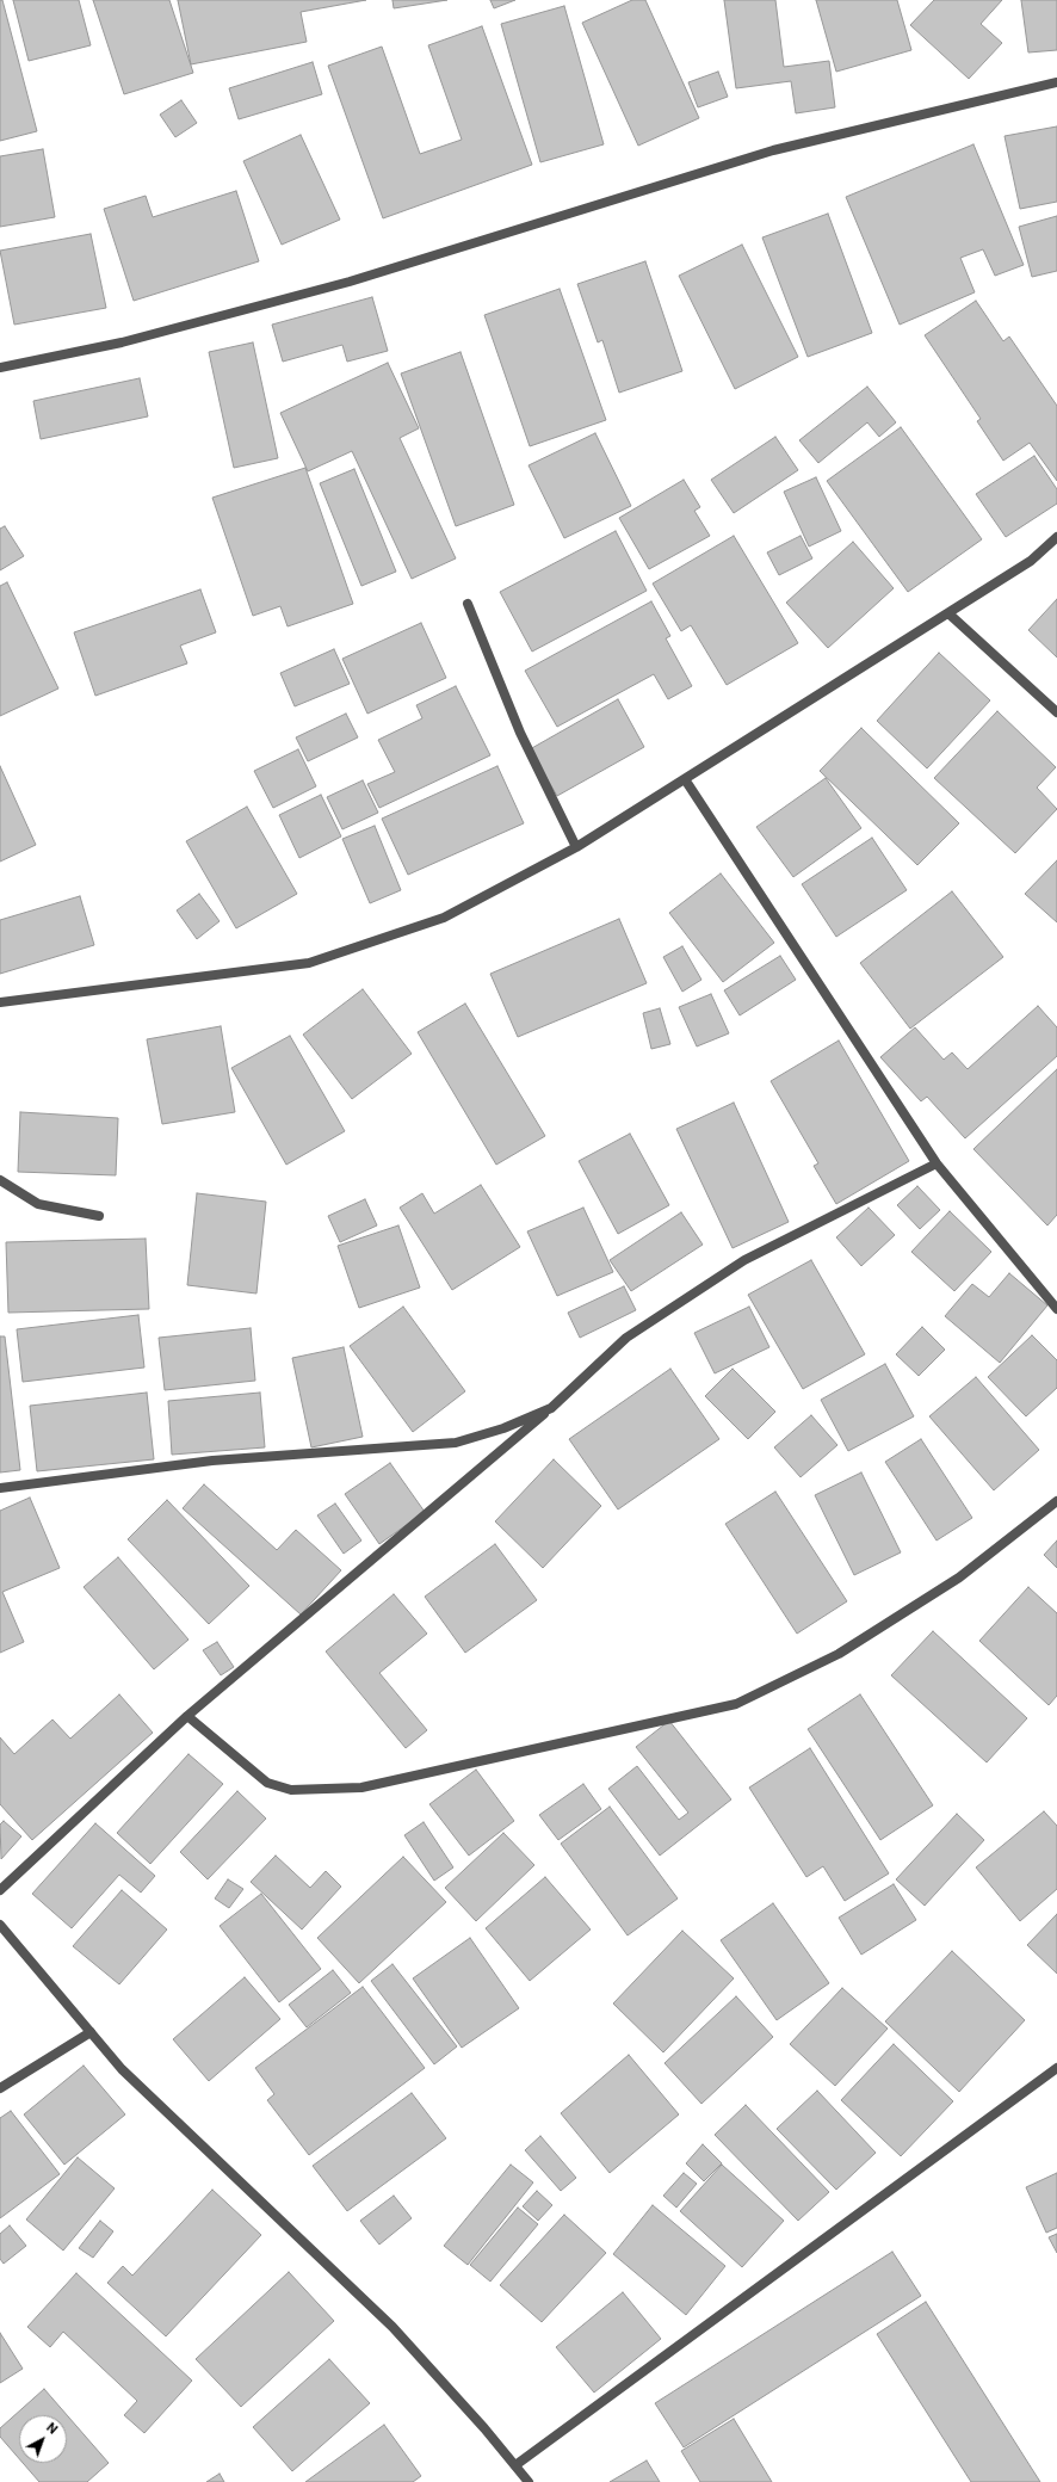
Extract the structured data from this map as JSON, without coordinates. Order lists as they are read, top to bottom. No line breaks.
{"north":"top right"}
